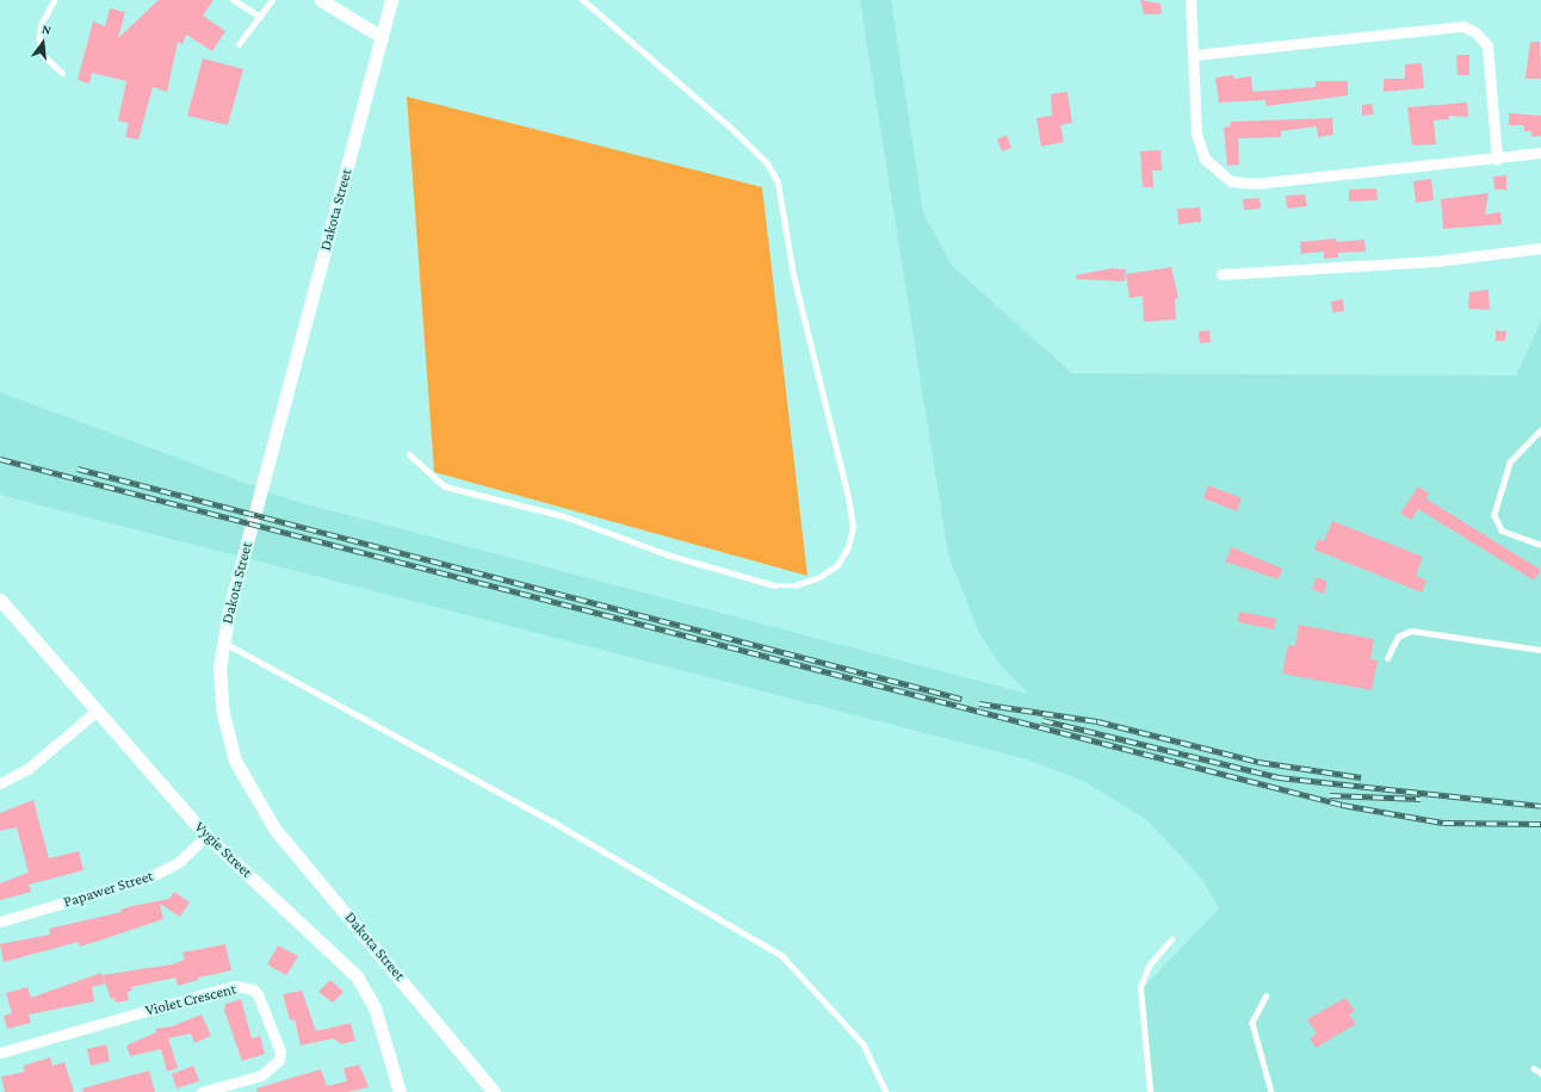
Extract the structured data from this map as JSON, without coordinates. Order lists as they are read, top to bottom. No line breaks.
{"streets":{"street":["Dakota Street","Vygie Street","Papawer Street","Violet Crescent"]},"crossings":[["Vygie Street","Papawer Street"]],"north":"top"}
